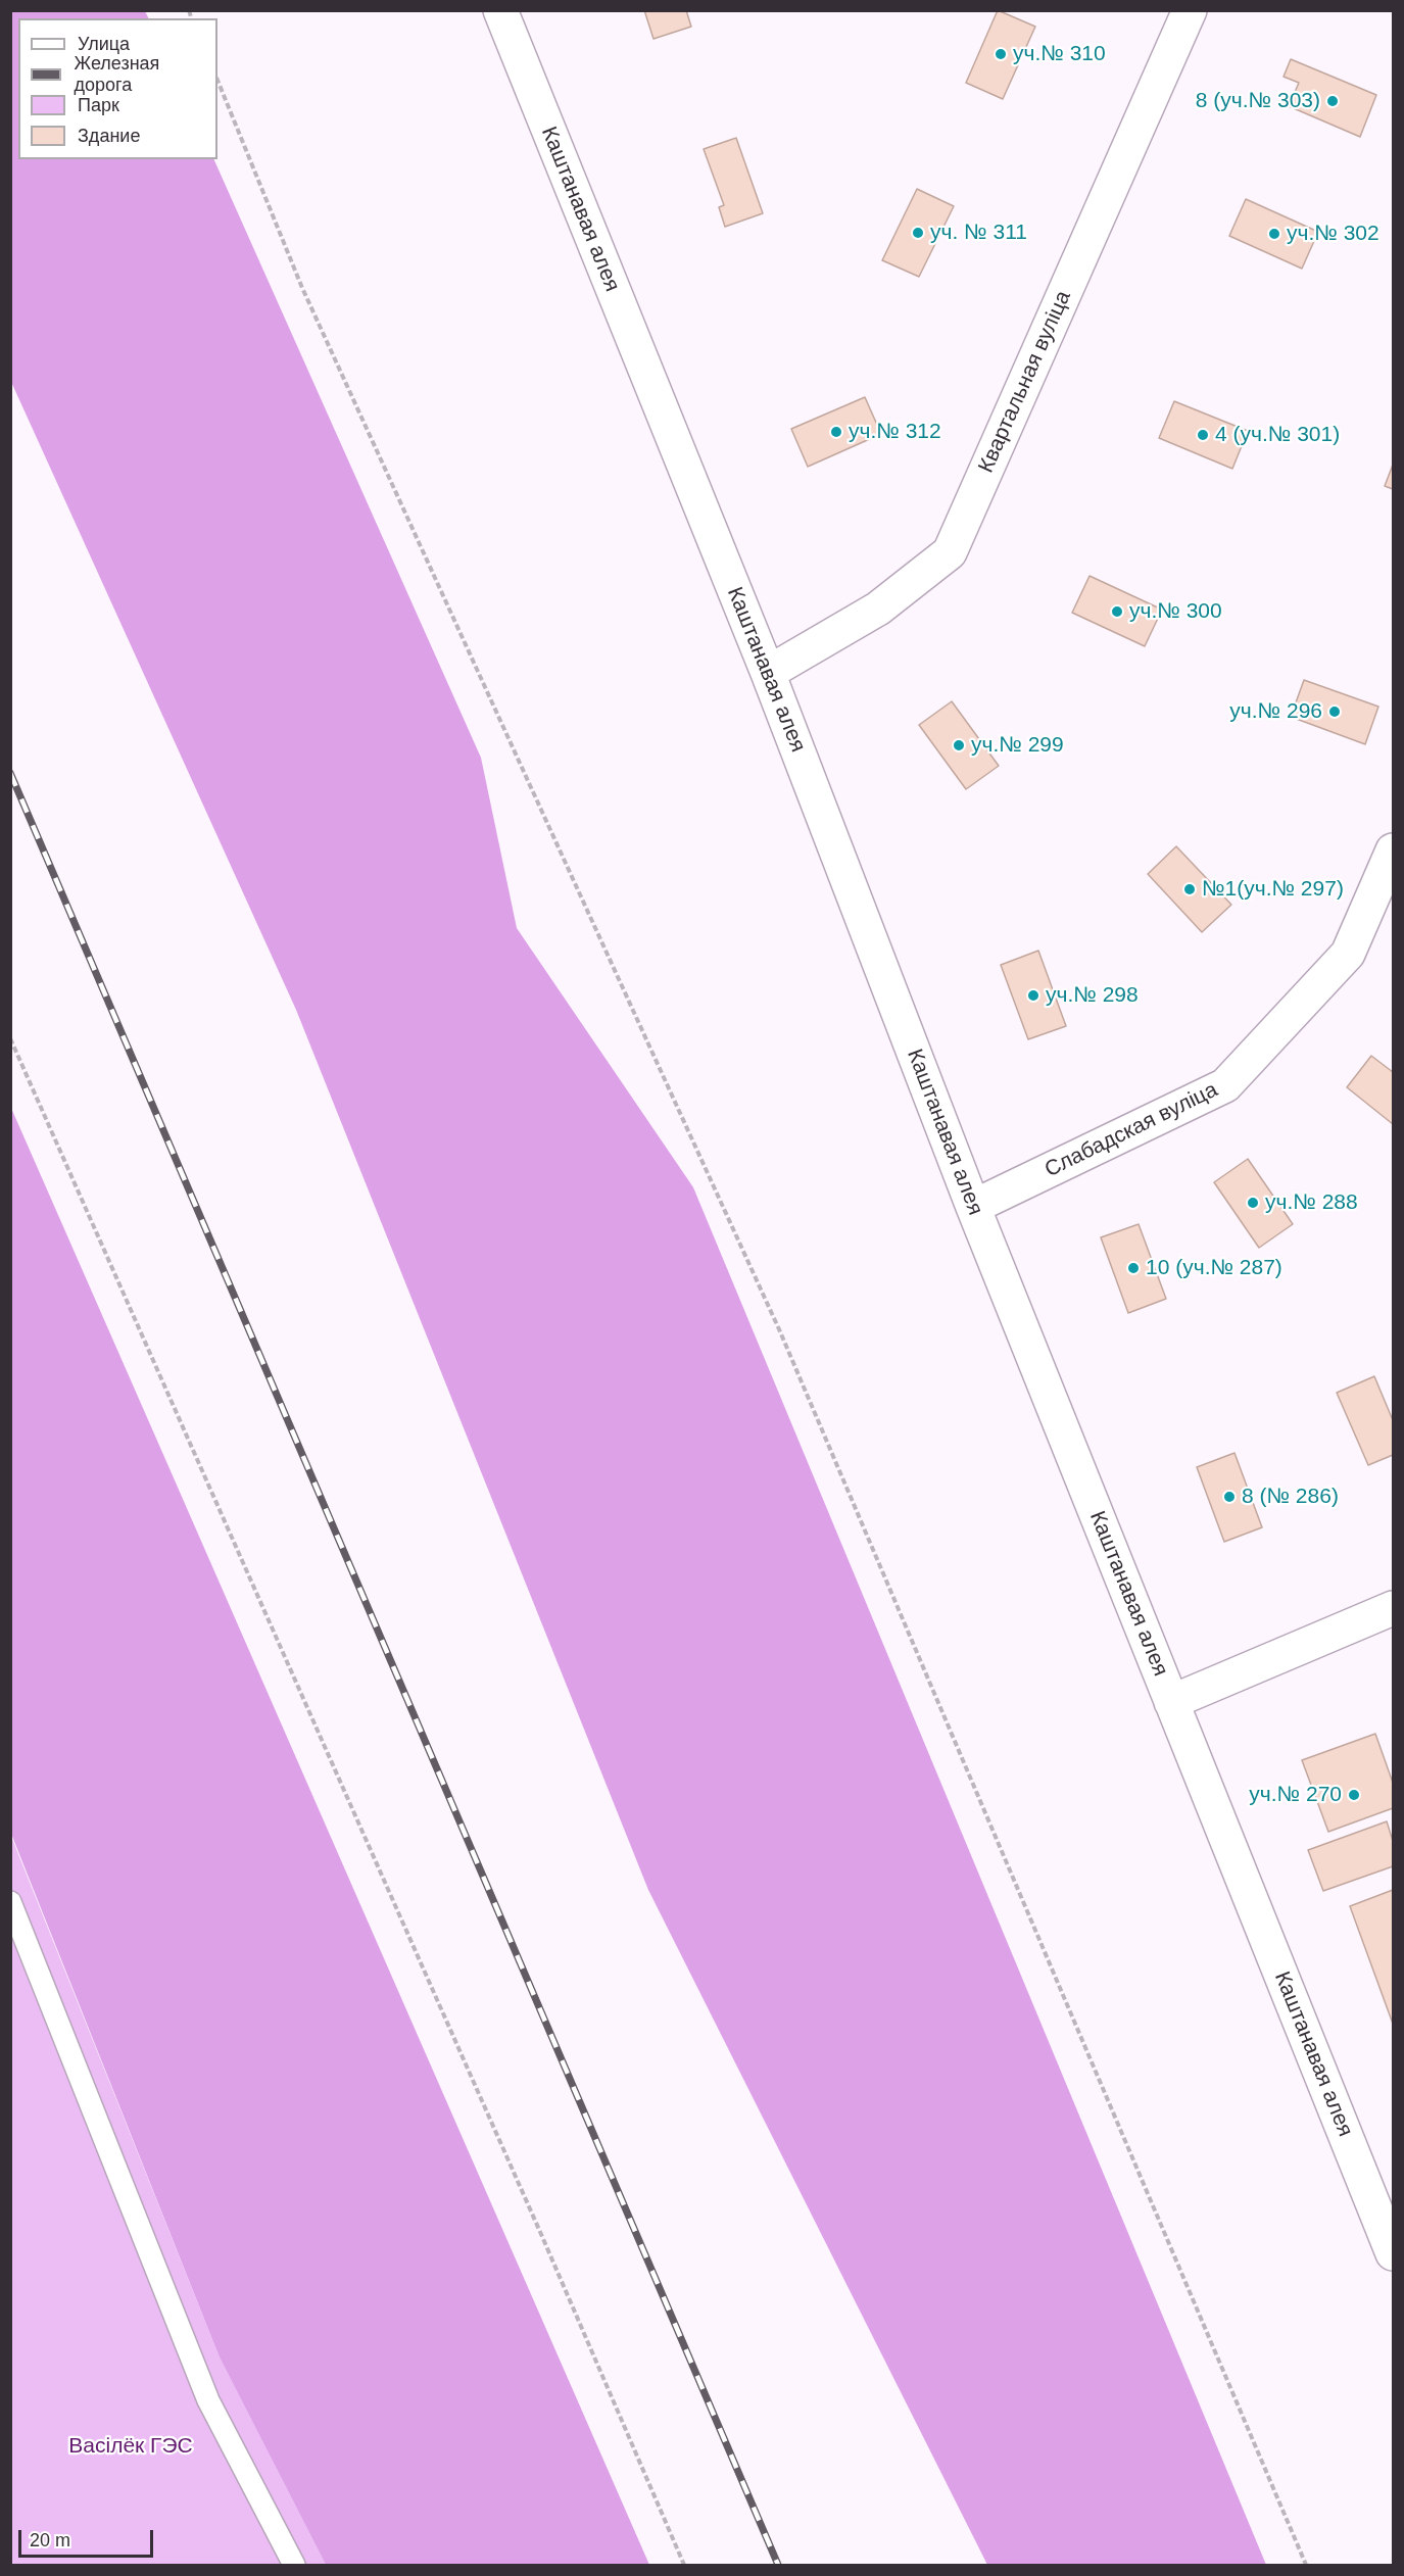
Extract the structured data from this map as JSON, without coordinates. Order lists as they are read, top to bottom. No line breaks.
{"streets":{"street":["Каштанавая алея","Квартальная вуліца","Слабадская вуліца"]},"crossings":[["Каштанавая алея","Квартальная вуліца"],["Каштанавая алея","Слабадская вуліца"]],"parks":["Васілёк ГЭС"],"places":["уч.№ 310","8 (уч.№ 303)","уч. № 311","уч.№ 302","уч.№ 312","4 (уч.№ 301)","уч.№ 300","уч.№ 296","уч.№ 299","№1(уч.№ 297)","уч.№ 298","уч.№ 288","10 (уч.№ 287)","8 (№ 286)","уч.№ 270"],"legend":["Улица","Железная дорога","Парк","Здание"],"scale_bar":"20 m"}
